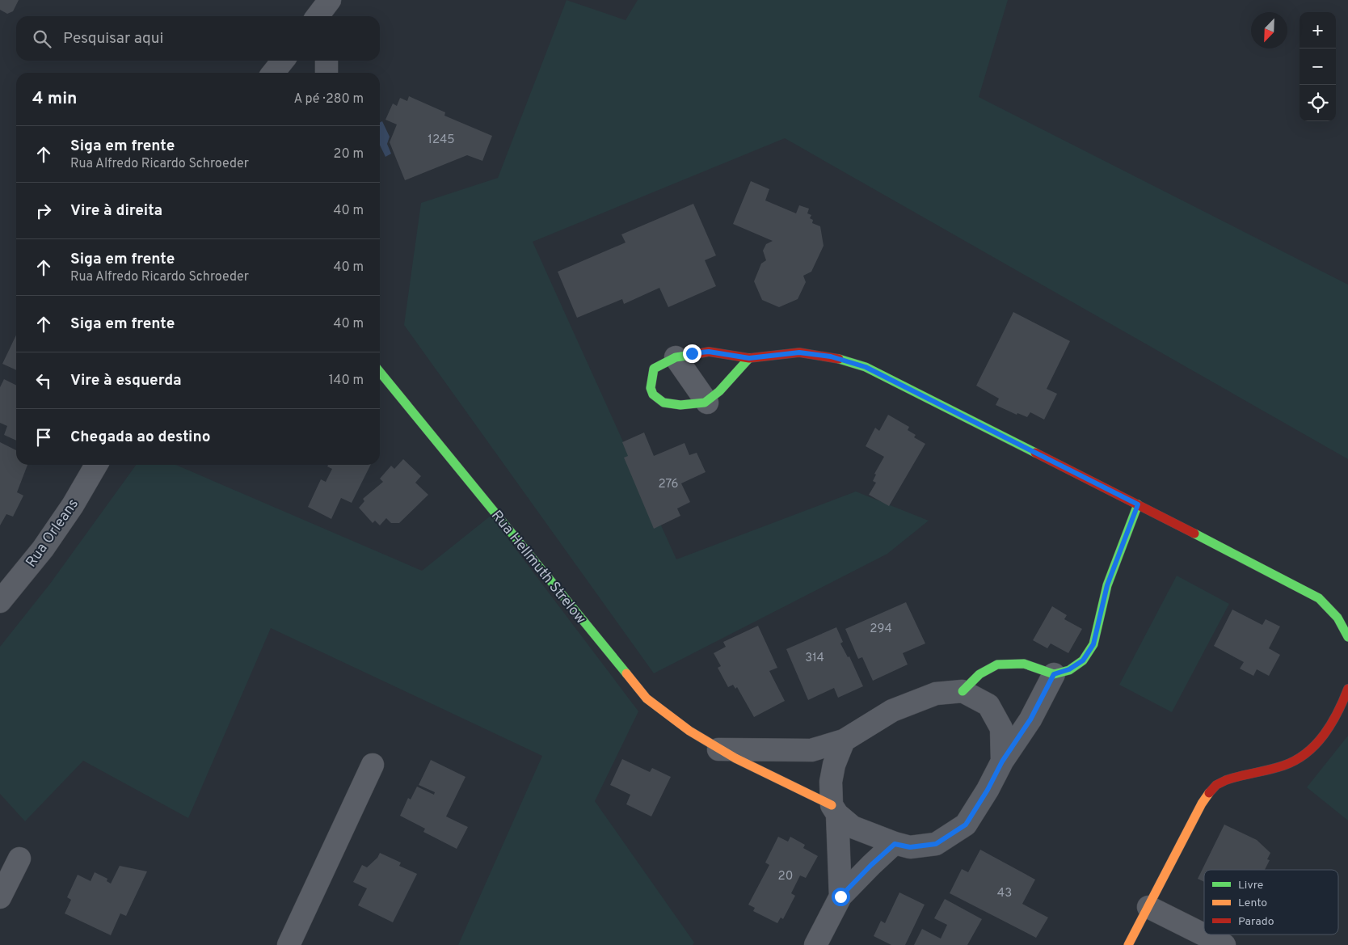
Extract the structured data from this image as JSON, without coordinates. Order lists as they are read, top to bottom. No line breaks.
{"streets":{"street":["Rua Orleans","Rua Hellmuth Strelow"]},"house_numbers":["1245","276","294","314","20","43"],"legend":["Livre","Lento","Parado"],"north":"bottom left","page":{"map_buttons":["+","−"],"search":"Pesquisar aqui","heading":["4 min","A pé · 280 m"],"list":[["Siga em frente","Rua Alfredo Ricardo Schroeder","20 m"],["Vire à direita","40 m"],["Siga em frente","Rua Alfredo Ricardo Schroeder","40 m"],["Siga em frente","40 m"],["Vire à esquerda","140 m"],"Chegada ao destino"]}}
